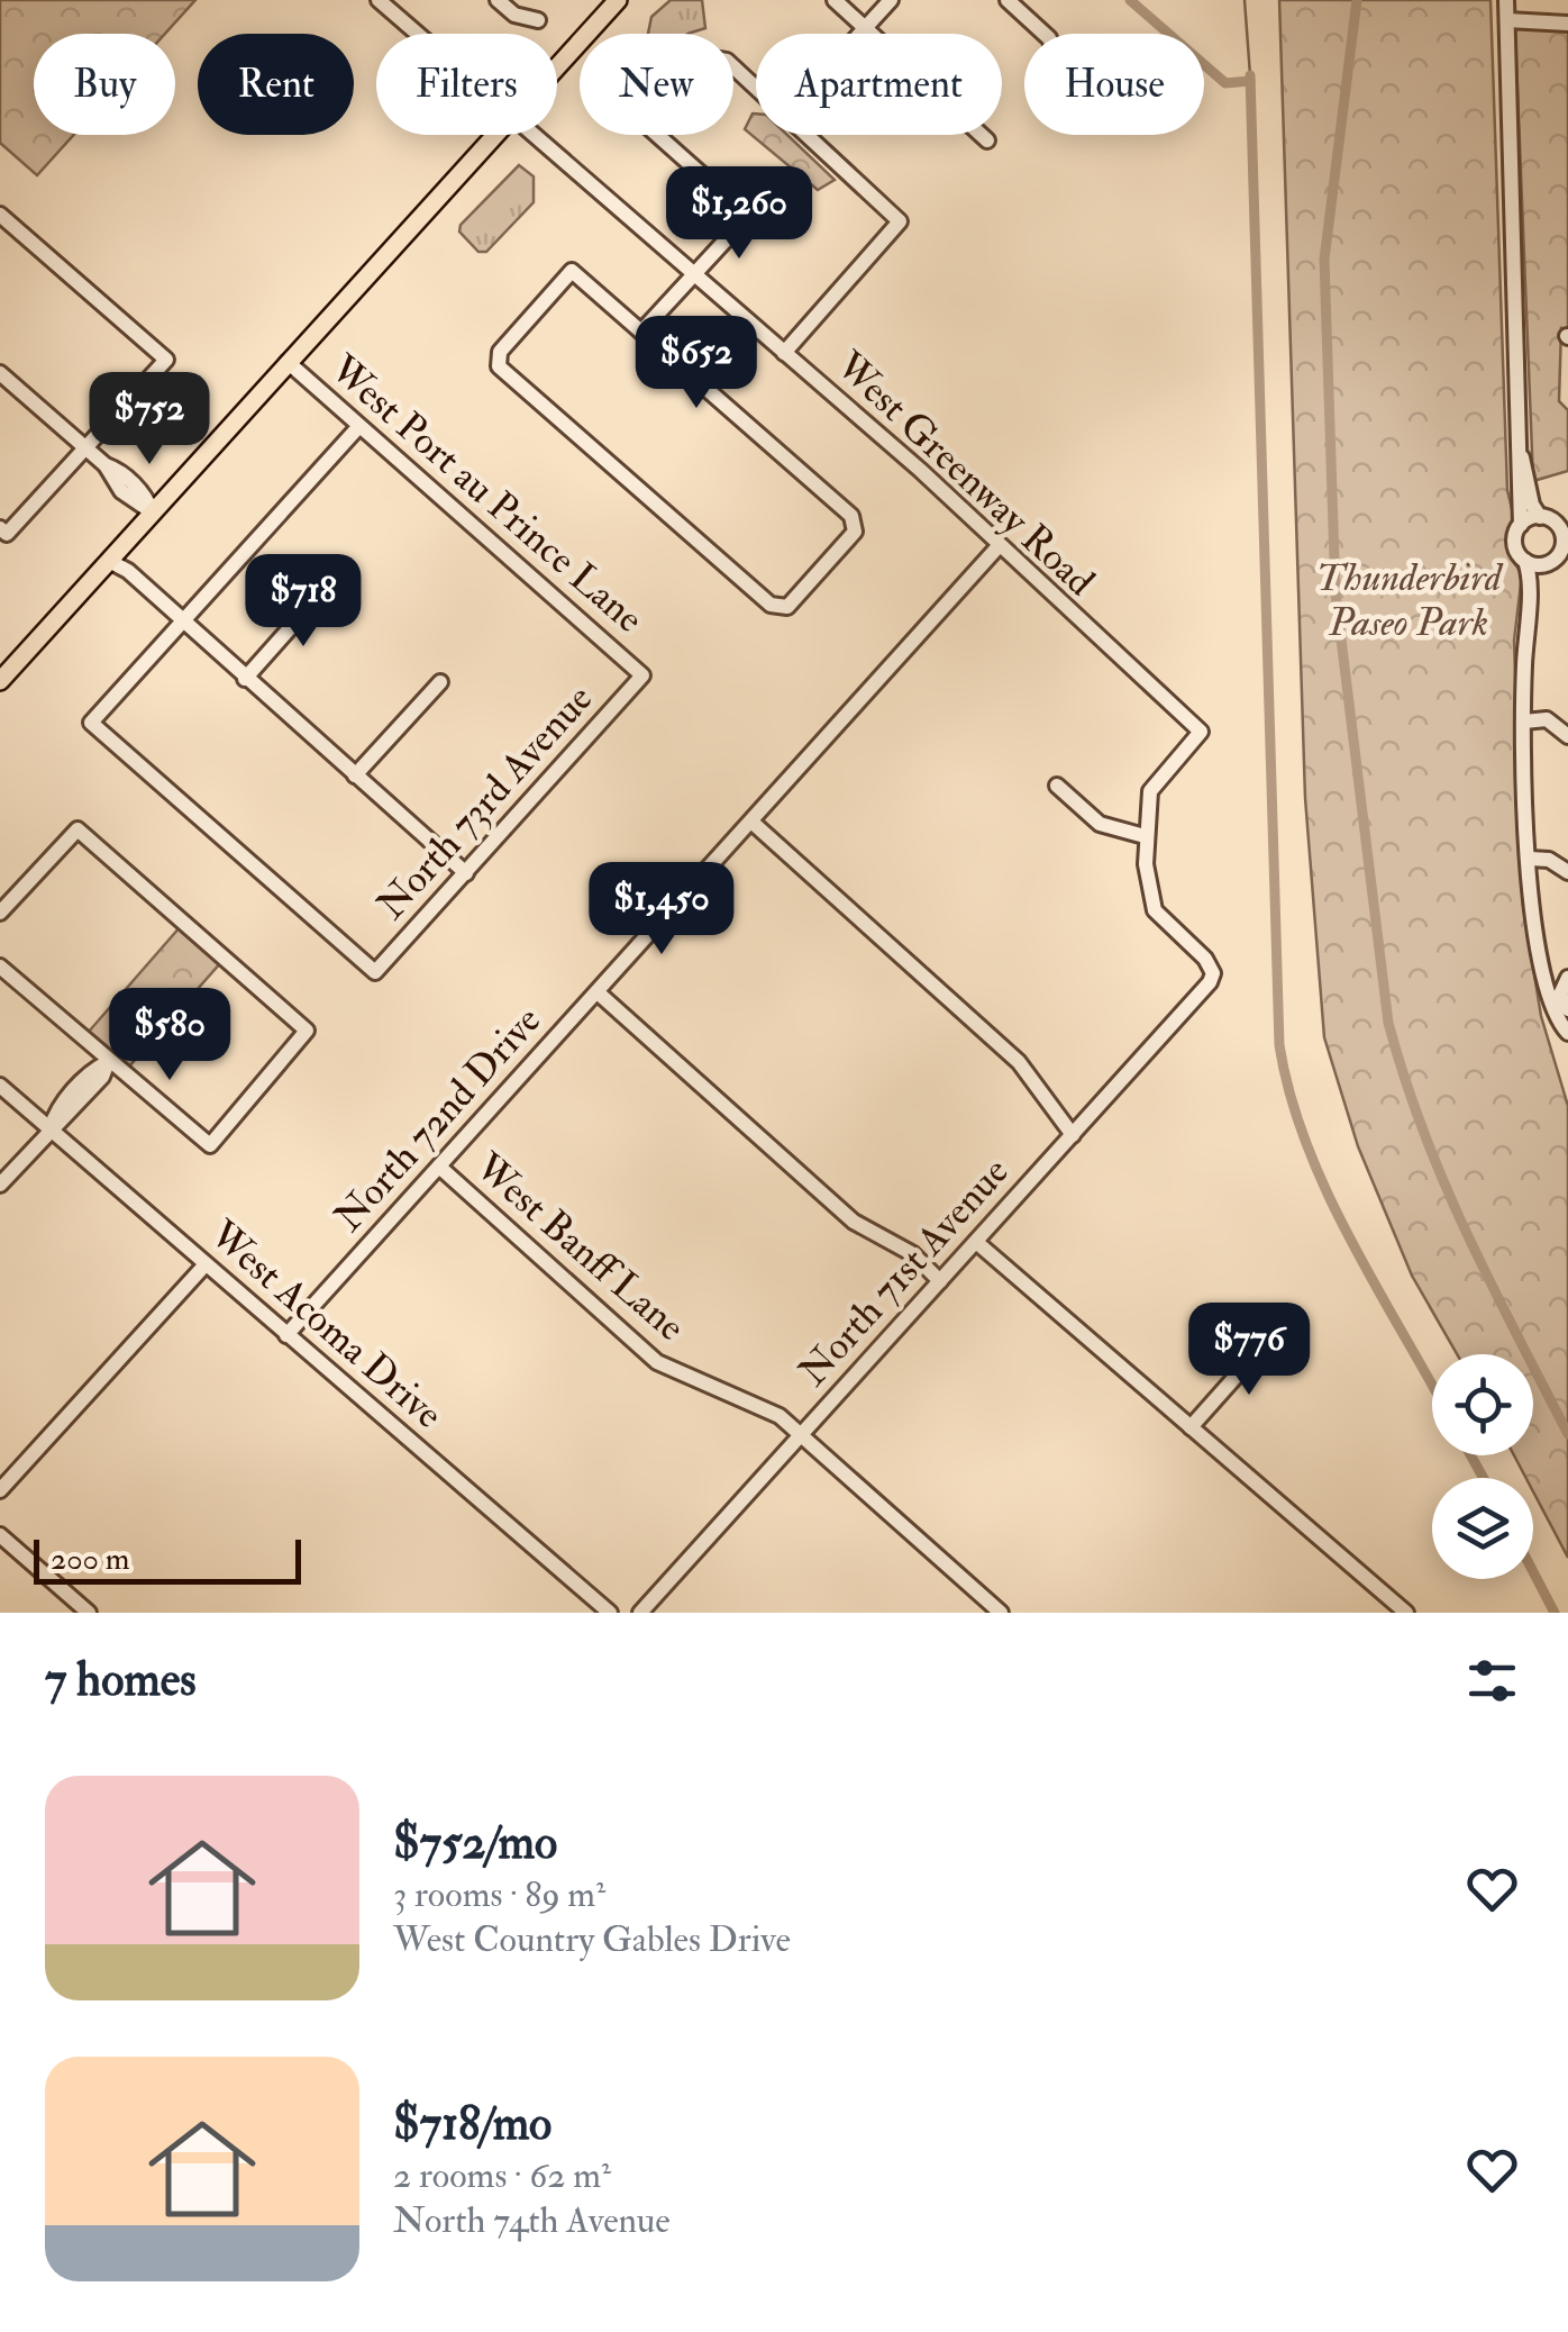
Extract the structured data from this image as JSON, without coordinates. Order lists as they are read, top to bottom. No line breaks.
{"streets":{"street":["West Greenway Road","West Port au Prince Lane","North 73rd Avenue","North 72nd Drive","West Banff Lane","North 71st Avenue","West Acoma Drive"]},"crossings":[["West Greenway Road","North 72nd Drive"],["West Greenway Road","North 71st Avenue"],["West Port au Prince Lane","North 73rd Avenue"],["North 72nd Drive","West Banff Lane"],["North 72nd Drive","West Acoma Drive"],["West Banff Lane","North 71st Avenue"]],"parks":["Thunderbird Paseo Park"],"scale_bar":"200 m","page":{"chip":["Buy","Rent","Filters","New","Apartment","House"],"price":["$1,260","$652","$752","$718","$1,450","$580","$776"],"scale":"200 m","heading":"7 homes","list":[{"name":"$752/mo","note":"3 rooms · 89 m² · West Country Gables Drive"},{"name":"$718/mo","note":"2 rooms · 62 m² · North 74th Avenue"}]}}
